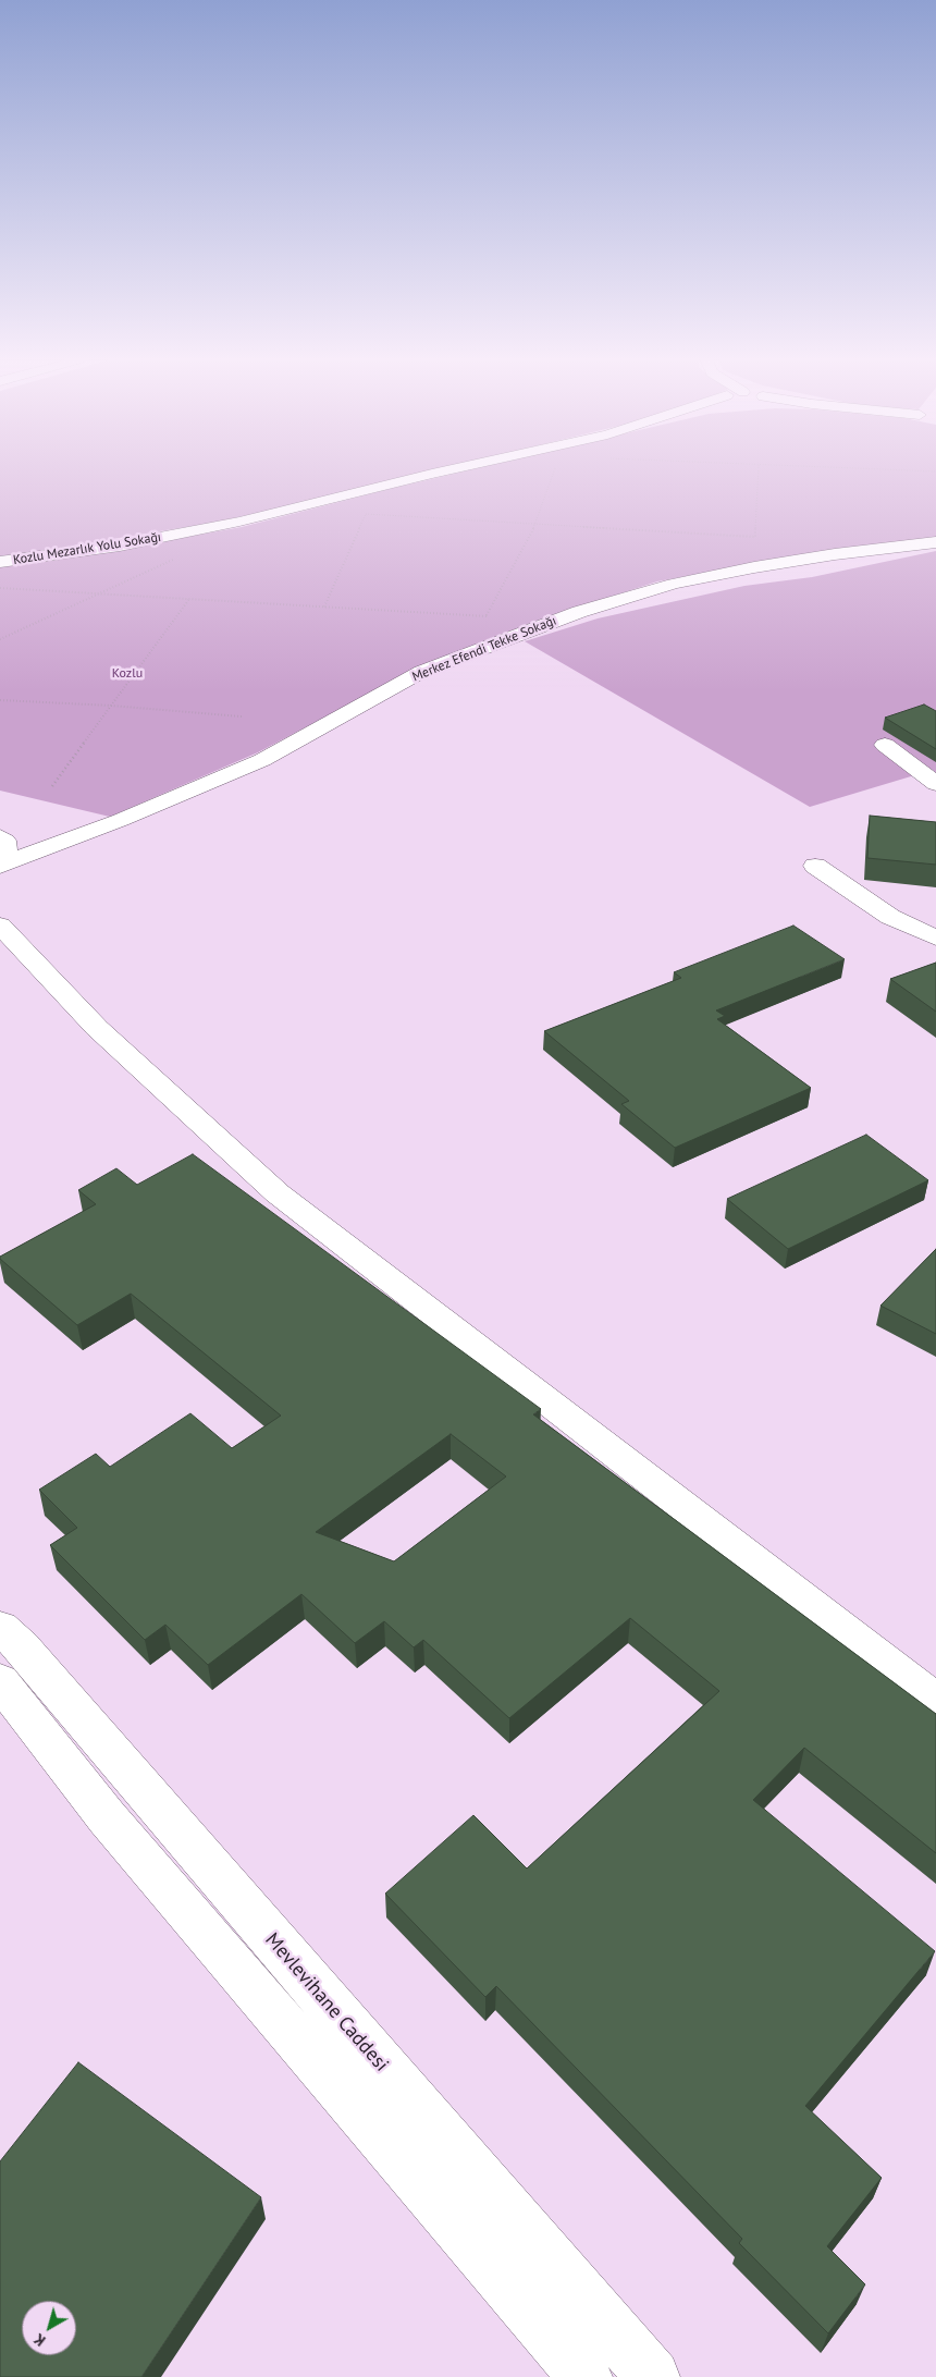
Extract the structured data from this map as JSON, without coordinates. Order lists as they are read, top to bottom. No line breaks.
{"streets":{"street":["Kozlu Mezarlık Yolu Sokağı","Merkez Efendi Tekke Sokağı","Mevlevihane Caddesi"]},"parks":["Kozlu"],"north":"bottom left"}
